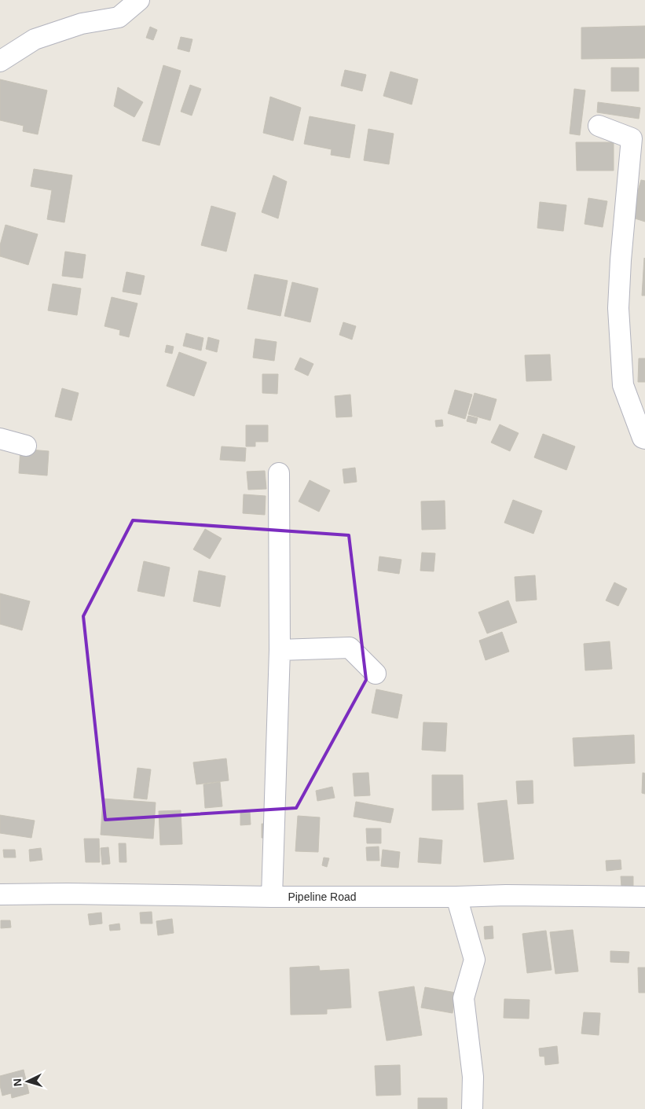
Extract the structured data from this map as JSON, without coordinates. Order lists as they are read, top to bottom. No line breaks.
{"streets":{"street":["Pipeline Road"]},"north":"left"}
